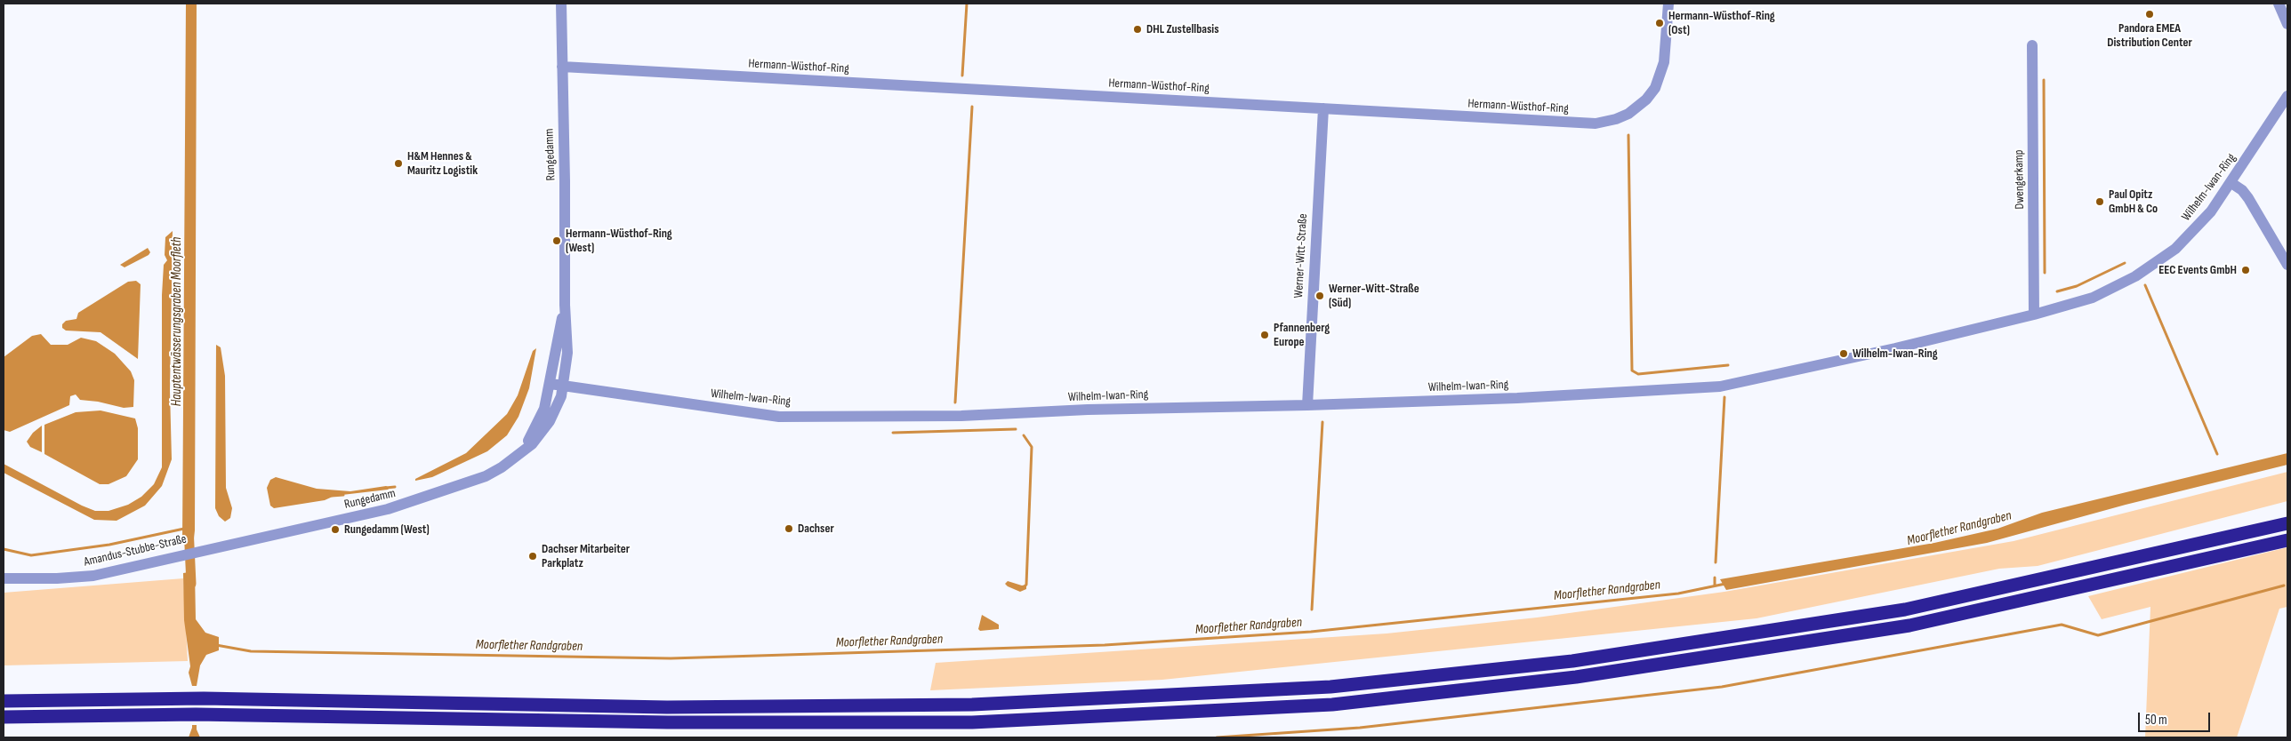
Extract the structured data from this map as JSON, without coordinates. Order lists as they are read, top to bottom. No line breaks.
{"streets":{"street":["Hermann-Wüsthof-Ring","Rungedamm","Dwengerkamp","Wilhelm-Iwan-Ring","Werner-Witt-Straße","Amandus-Stubbe-Straße"]},"crossings":[["Hermann-Wüsthof-Ring","Rungedamm"],["Hermann-Wüsthof-Ring","Werner-Witt-Straße"],["Rungedamm","Wilhelm-Iwan-Ring"],["Rungedamm","Amandus-Stubbe-Straße"],["Dwengerkamp","Wilhelm-Iwan-Ring"],["Wilhelm-Iwan-Ring","Werner-Witt-Straße"]],"water":["Hauptentwässerungsgraben Moorfleth","Moorflether Randgraben"],"places":["Pandora EMEA Distribution Center","Hermann-Wüsthof-Ring (Ost)","DHL Zustellbasis","H&M Hennes & Mauritz Logistik","Paul Opitz GmbH & Co","Hermann-Wüsthof-Ring (West)","EEC Events GmbH","Werner-Witt-Straße (Süd)","Pfannenberg Europe","Wilhelm-Iwan-Ring","Dachser","Rungedamm (West)","Dachser Mitarbeiter Parkplatz"],"scale_bar":"50 m"}
